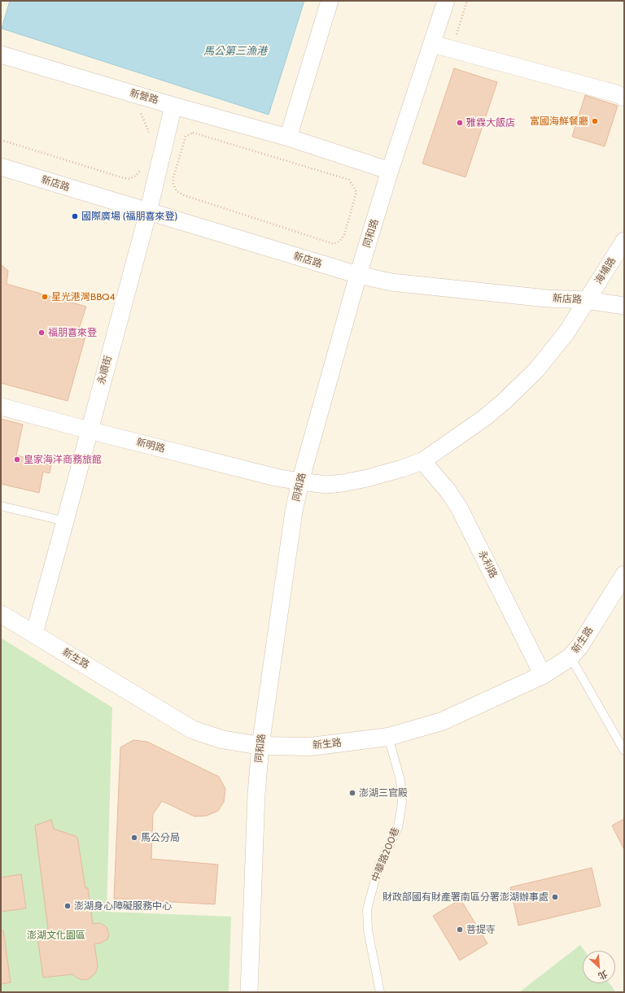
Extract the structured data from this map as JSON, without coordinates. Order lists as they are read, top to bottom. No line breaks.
{"streets":{"main road":["新生路"],"street":["新營路","新店路","同和路","海埔路","永順街","新明路","永利路"],"lane":["中華路200巷"]},"crossings":[["新營路","同和路"],["新營路","永順街"],["新店路","同和路"],["新店路","海埔路"],["新店路","永順街"],["同和路","新明路"],["同和路","新生路"],["海埔路","新明路"],["海埔路","永利路"],["永順街","新明路"],["永順街","新生路"],["新明路","永利路"],["永利路","新生路"],["新生路","中華路200巷"]],"water":["馬公第三漁港"],"parks":["澎湖文化園區"],"places":["富國海鮮餐廳","雅霖大飯店","國際廣場 (福朋喜來登)","星光港灣BBQ4","福朋喜來登","皇家海洋商務旅館","澎湖三官殿","馬公分局","財政部國有財產署南區分署澎湖辦事處","澎湖身心障礙服務中心","菩提寺"],"north":"bottom right"}
